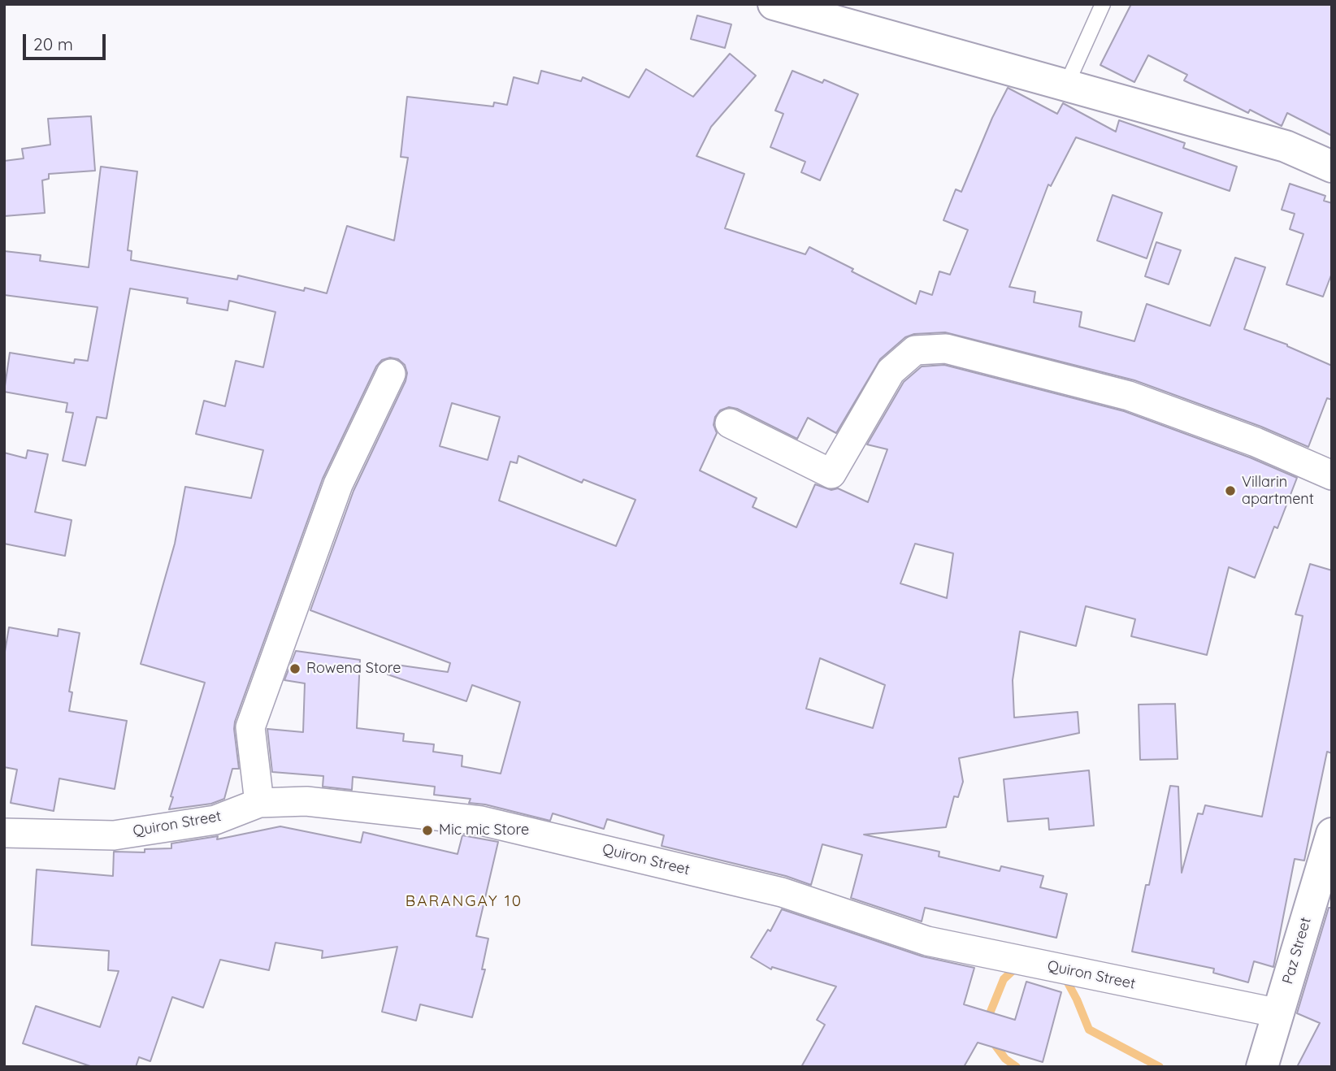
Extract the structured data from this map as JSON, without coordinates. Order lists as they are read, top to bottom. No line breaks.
{"streets":{"street":["Quiron Street","Paz Street"]},"crossings":[["Quiron Street","Paz Street"]],"districts":["BARANGAY 10"],"places":["Villarin apartment","Rowena Store","Mic mic Store"],"scale_bar":"20 m"}
